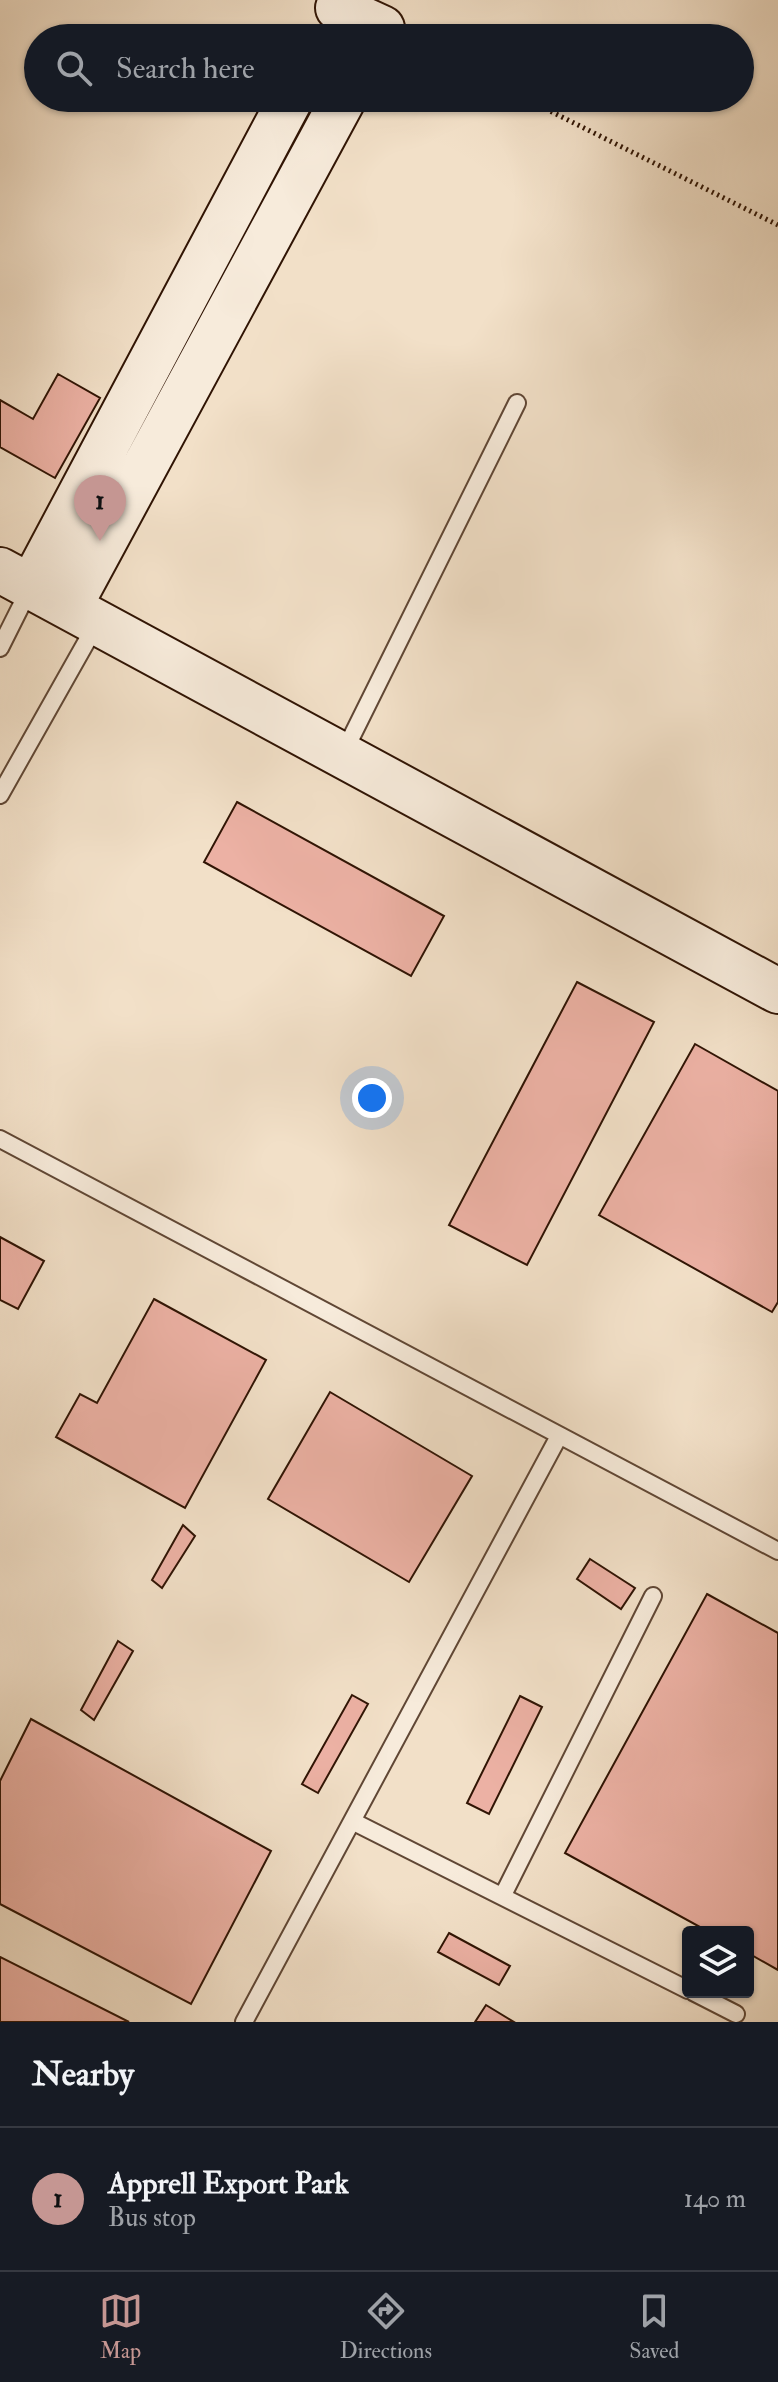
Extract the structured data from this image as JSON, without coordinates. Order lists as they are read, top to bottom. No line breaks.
{"page":{"search":"Search here","pins":"1","heading":"Nearby","list":[{"mark":"1","name":"Apprell Export Park","note":"Bus stop","value":"140 m"}],"nav":["Map","Directions","Saved"]}}
